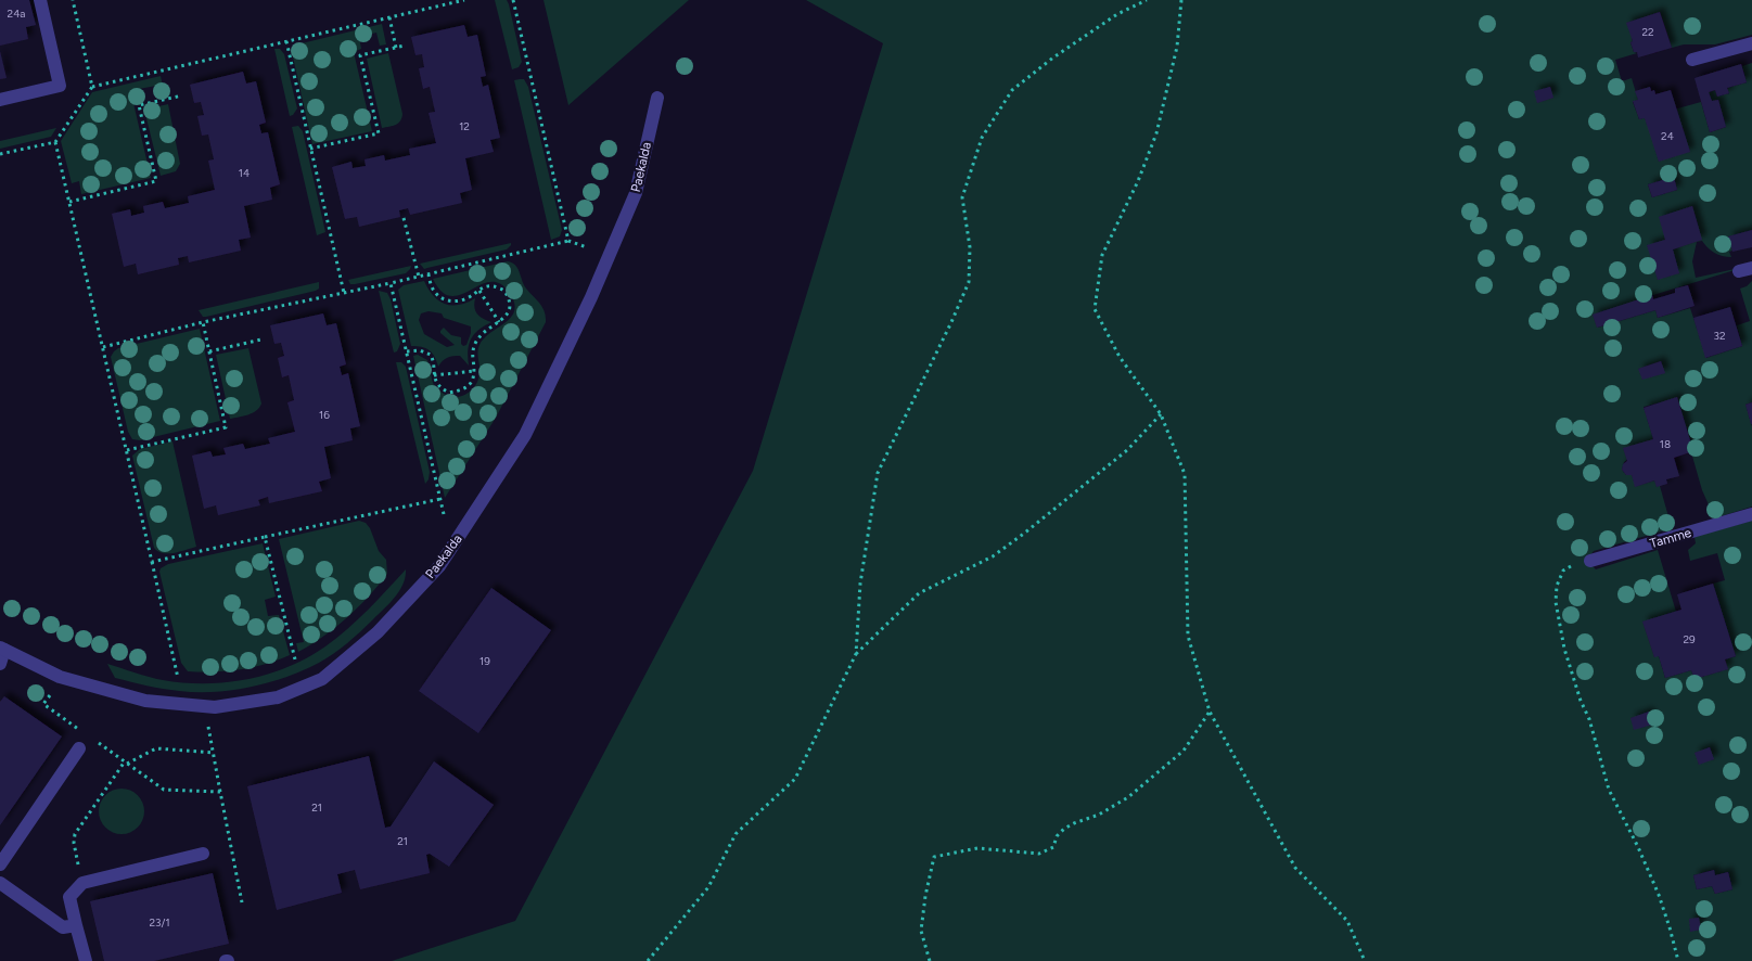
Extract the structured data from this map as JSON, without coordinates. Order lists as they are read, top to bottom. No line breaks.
{"streets":{"street":["Paekalda","Tamme"]},"house_numbers":["24a","22","12","24","14","32","16","18","29","19","21","21","23/1"]}
